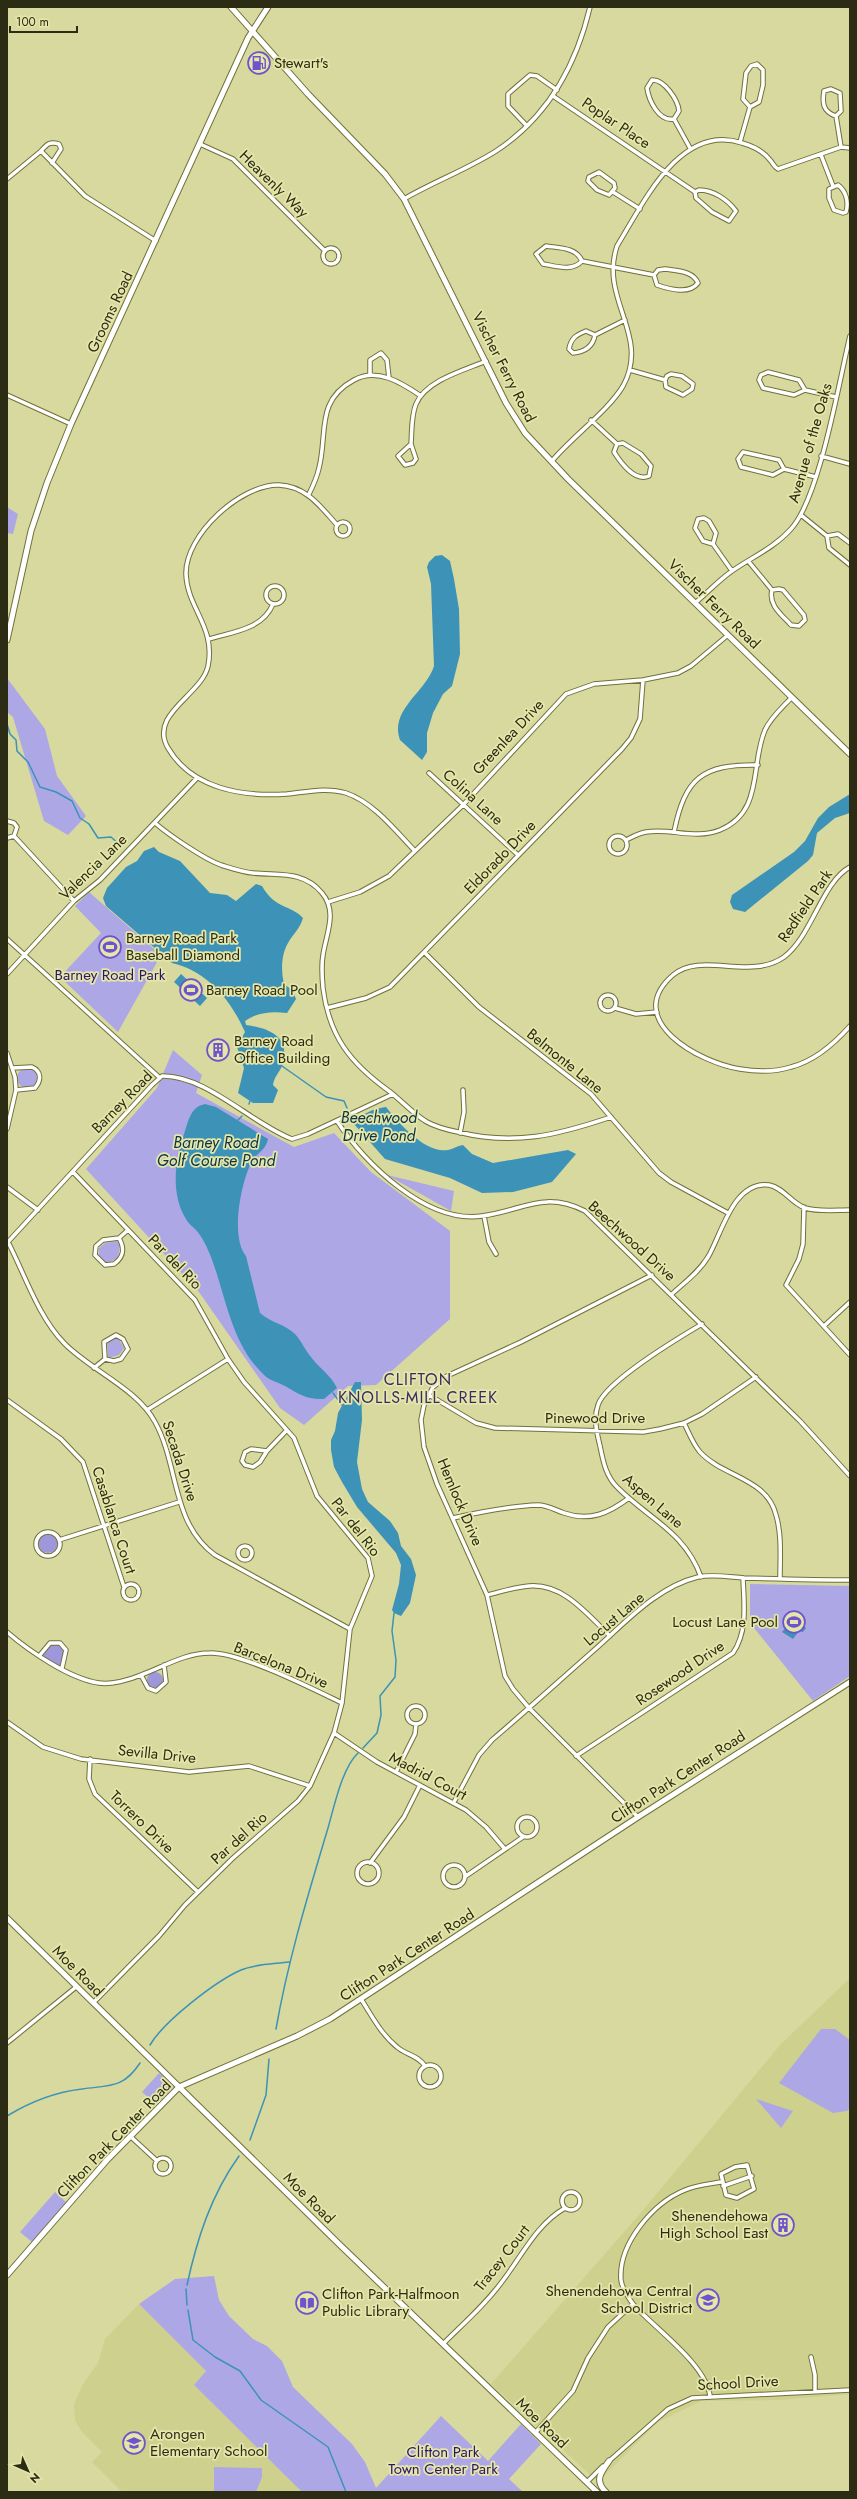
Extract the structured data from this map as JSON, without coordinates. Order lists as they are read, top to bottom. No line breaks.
{"streets":{"street":["Poplar Place","Heavenly Way","Grooms Road","Vischer Ferry Road","Avenue of the Oaks","Greenlea Drive","Colina Lane","Eldorado Drive","Valencia Lane","Redfield Park","Belmonte Lane","Barney Road","Beechwood Drive","Par del Rio","Pinewood Drive","Secada Drive","Aspen Lane","Hemlock Drive","Casablanca Court","Locust Lane","Barcelona Drive","Rosewood Drive","Sevilla Drive","Madrid Court","Clifton Park Center Road","Torrero Drive","Moe Road","Tracey Court","School Drive"]},"crossings":[["Heavenly Way","Grooms Road"],["Grooms Road","Vischer Ferry Road"],["Vischer Ferry Road","Avenue of the Oaks"],["Vischer Ferry Road","Greenlea Drive"],["Greenlea Drive","Colina Lane"],["Greenlea Drive","Eldorado Drive"],["Colina Lane","Eldorado Drive"],["Eldorado Drive","Belmonte Lane"],["Barney Road","Beechwood Drive"],["Barney Road","Par del Rio"],["Barney Road","Secada Drive"],["Beechwood Drive","Pinewood Drive"],["Beechwood Drive","Aspen Lane"],["Beechwood Drive","Hemlock Drive"],["Par del Rio","Secada Drive"],["Par del Rio","Barcelona Drive"],["Par del Rio","Sevilla Drive"],["Par del Rio","Madrid Court"],["Par del Rio","Torrero Drive"],["Par del Rio","Moe Road"],["Pinewood Drive","Aspen Lane"],["Pinewood Drive","Hemlock Drive"],["Aspen Lane","Locust Lane"],["Hemlock Drive","Locust Lane"],["Hemlock Drive","Rosewood Drive"],["Hemlock Drive","Clifton Park Center Road"],["Locust Lane","Rosewood Drive"],["Locust Lane","Madrid Court"],["Sevilla Drive","Torrero Drive"],["Clifton Park Center Road","Moe Road"],["Moe Road","Tracey Court"],["Moe Road","School Drive"]],"districts":["CLIFTON KNOLLS-MILL CREEK"],"water":["Beechwood Drive Pond","Barney Road Golf Course Pond"],"parks":["Barney Road Park","Clifton Park Town Center Park"],"places":{"fuel station":["Stewart's"],"sports":["Barney Road Park Baseball Diamond","Barney Road Pool","Locust Lane Pool"],"building":["Barney Road Office Building","Shenendehowa High School East"],"school or university":["Shenendehowa Central School District","Arongen Elementary School"],"library":["Clifton Park-Halfmoon Public Library"]},"scale_bar":"100 m","north":"bottom right"}
